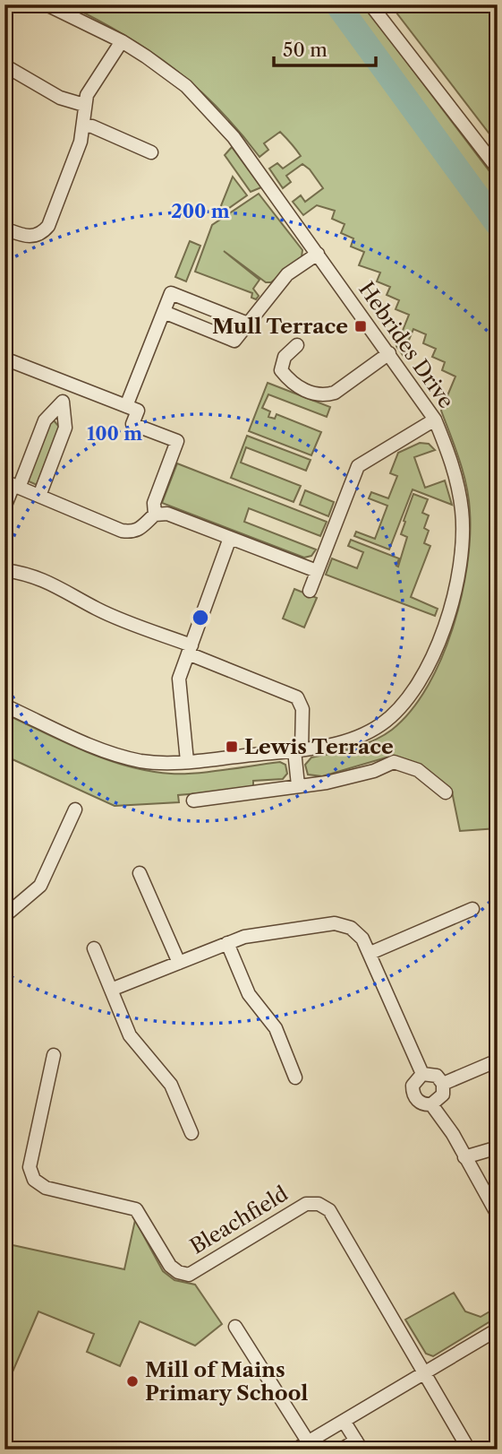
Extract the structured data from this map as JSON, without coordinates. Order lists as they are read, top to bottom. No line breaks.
{"streets":{"street":["Hebrides Drive","Bleachfield"]},"places":{"transit":["Mull Terrace","Lewis Terrace"],"other":["Mill of Mains Primary School"]},"scale_bar":"50 m","rings":["200 m","100 m"]}
